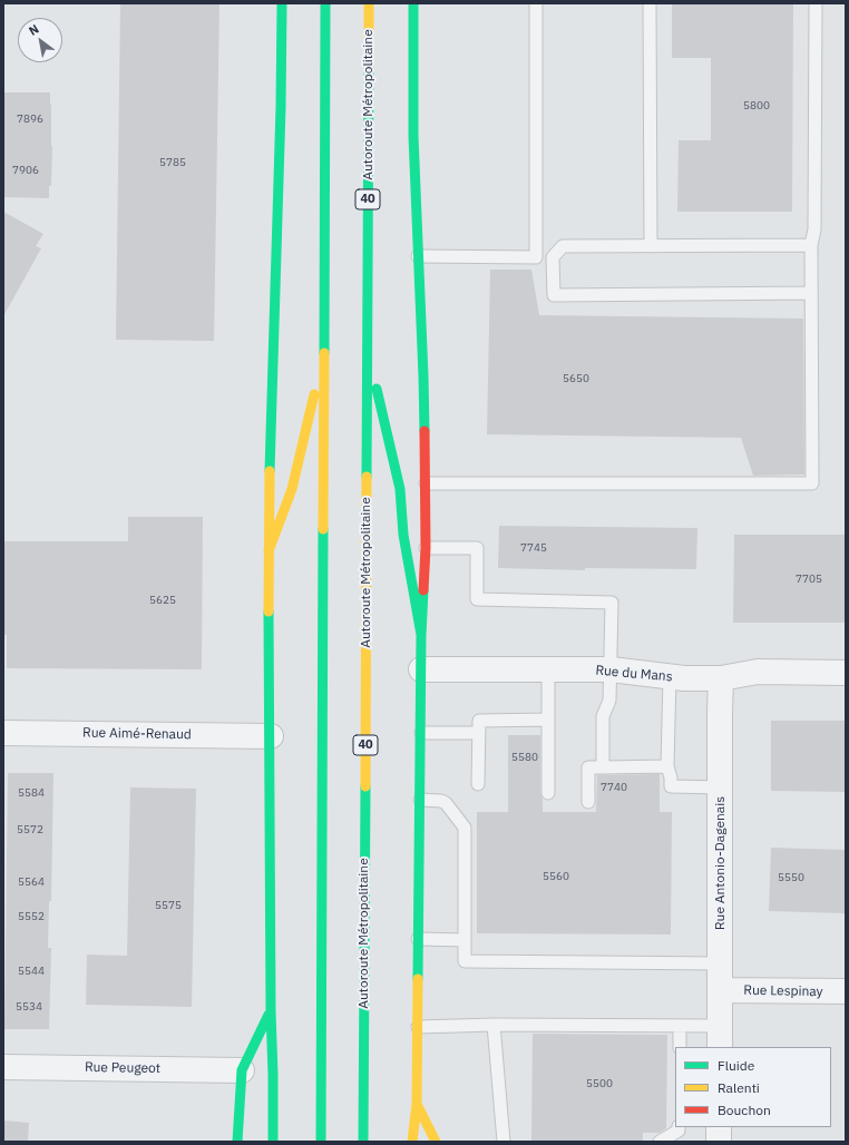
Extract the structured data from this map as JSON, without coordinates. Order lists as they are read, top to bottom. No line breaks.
{"streets":{"main road":["Autoroute Métropolitaine","40"],"street":["Rue du Mans","Rue Aimé-Renaud","Rue Antonio-Dagenais","Rue Lespinay","Rue Peugeot"]},"crossings":[["Rue du Mans","Rue Antonio-Dagenais"],["Rue Antonio-Dagenais","Rue Lespinay"]],"house_numbers":["5800","7896","5785","7906","5650","7745","7705","5625","5580","7740","5584","5572","5560","5550","5564","5575","5552","5544","5534","5500"],"legend":["Fluide","Ralenti","Bouchon"],"north":"top left"}
